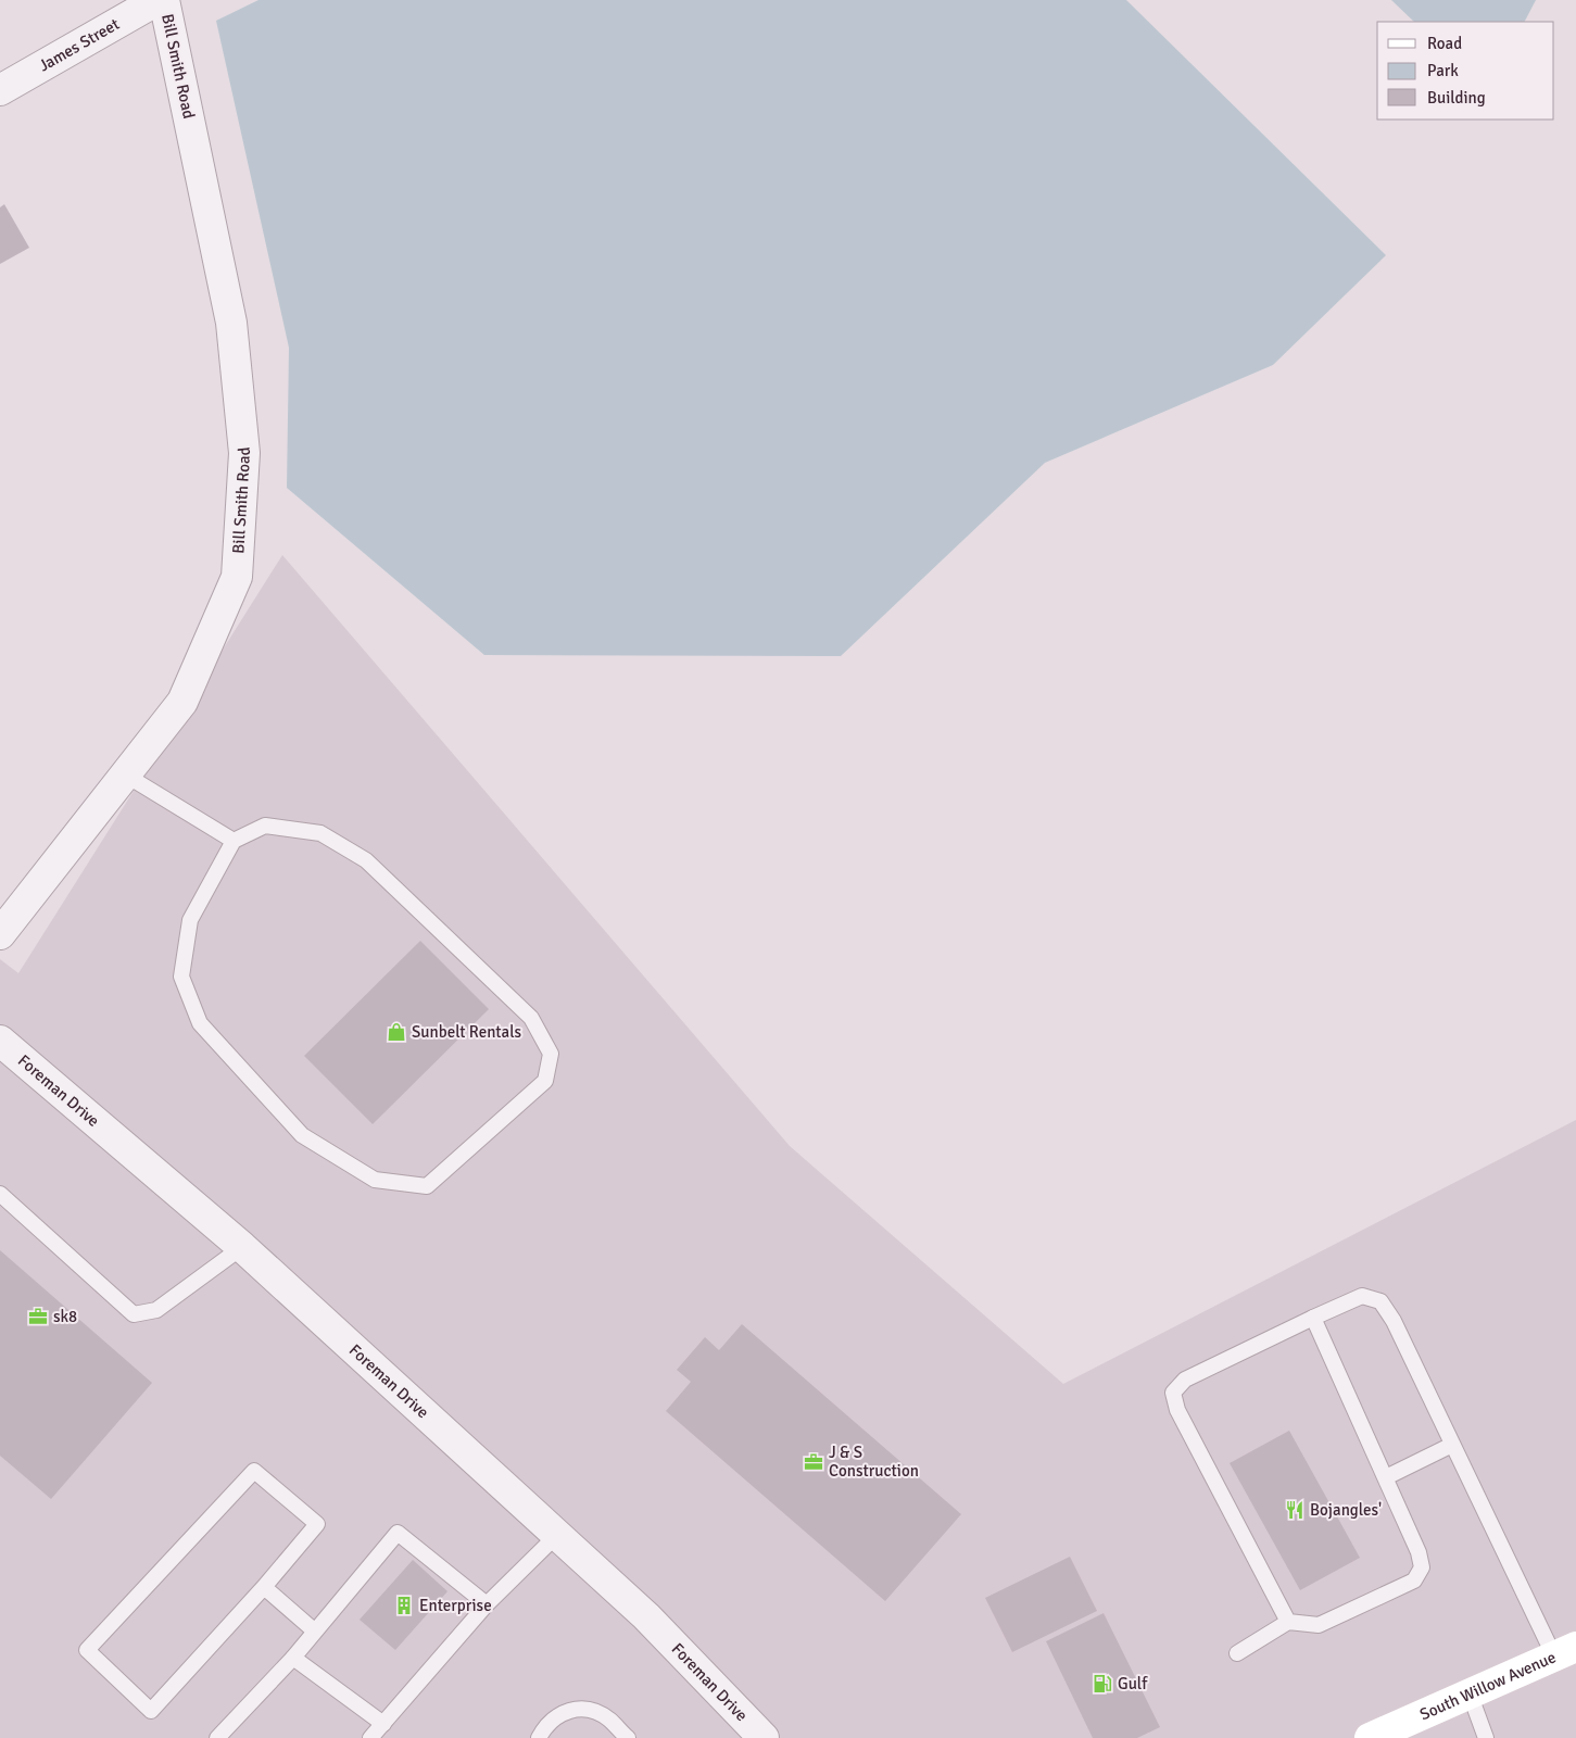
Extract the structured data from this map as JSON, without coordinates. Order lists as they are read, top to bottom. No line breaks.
{"streets":{"main road":["South Willow Avenue"],"street":["James Street","Bill Smith Road","Foreman Drive"]},"places":{"shop":["Sunbelt Rentals"],"office":["sk8","J & S Construction"],"restaurant":["Bojangles'"],"building":["Enterprise"],"fuel station":["Gulf"]},"legend":["Road","Park","Building"]}
